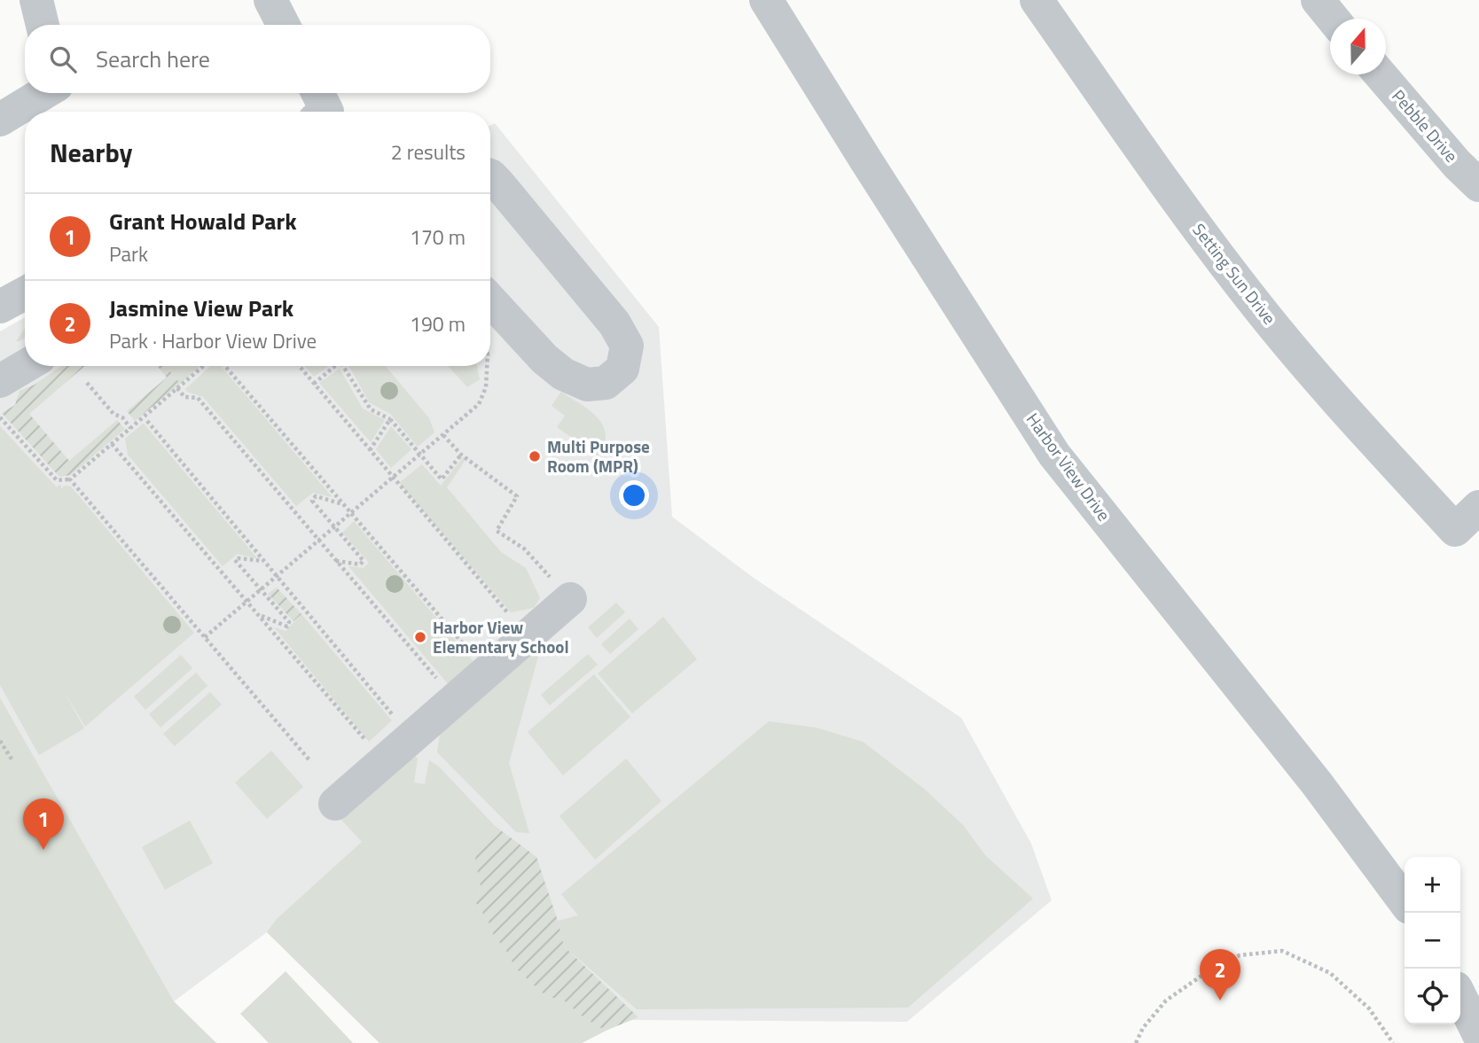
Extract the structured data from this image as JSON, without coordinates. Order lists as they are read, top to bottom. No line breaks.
{"streets":{"street":["Pebble Drive","Setting Sun Drive","Harbor View Drive"]},"places":["Multi Purpose Room (MPR)","Harbor View Elementary School"],"north":"top","page":{"search":"Search here","heading":["Nearby","2 results"],"list":[{"mark":"1","name":"Grant Howald Park","note":"Park","value":"170 m"},{"mark":"2","name":"Jasmine View Park","note":"Park · Harbor View Drive","value":"190 m"}],"pins":["1","2"],"map_buttons":["+","−"]}}
